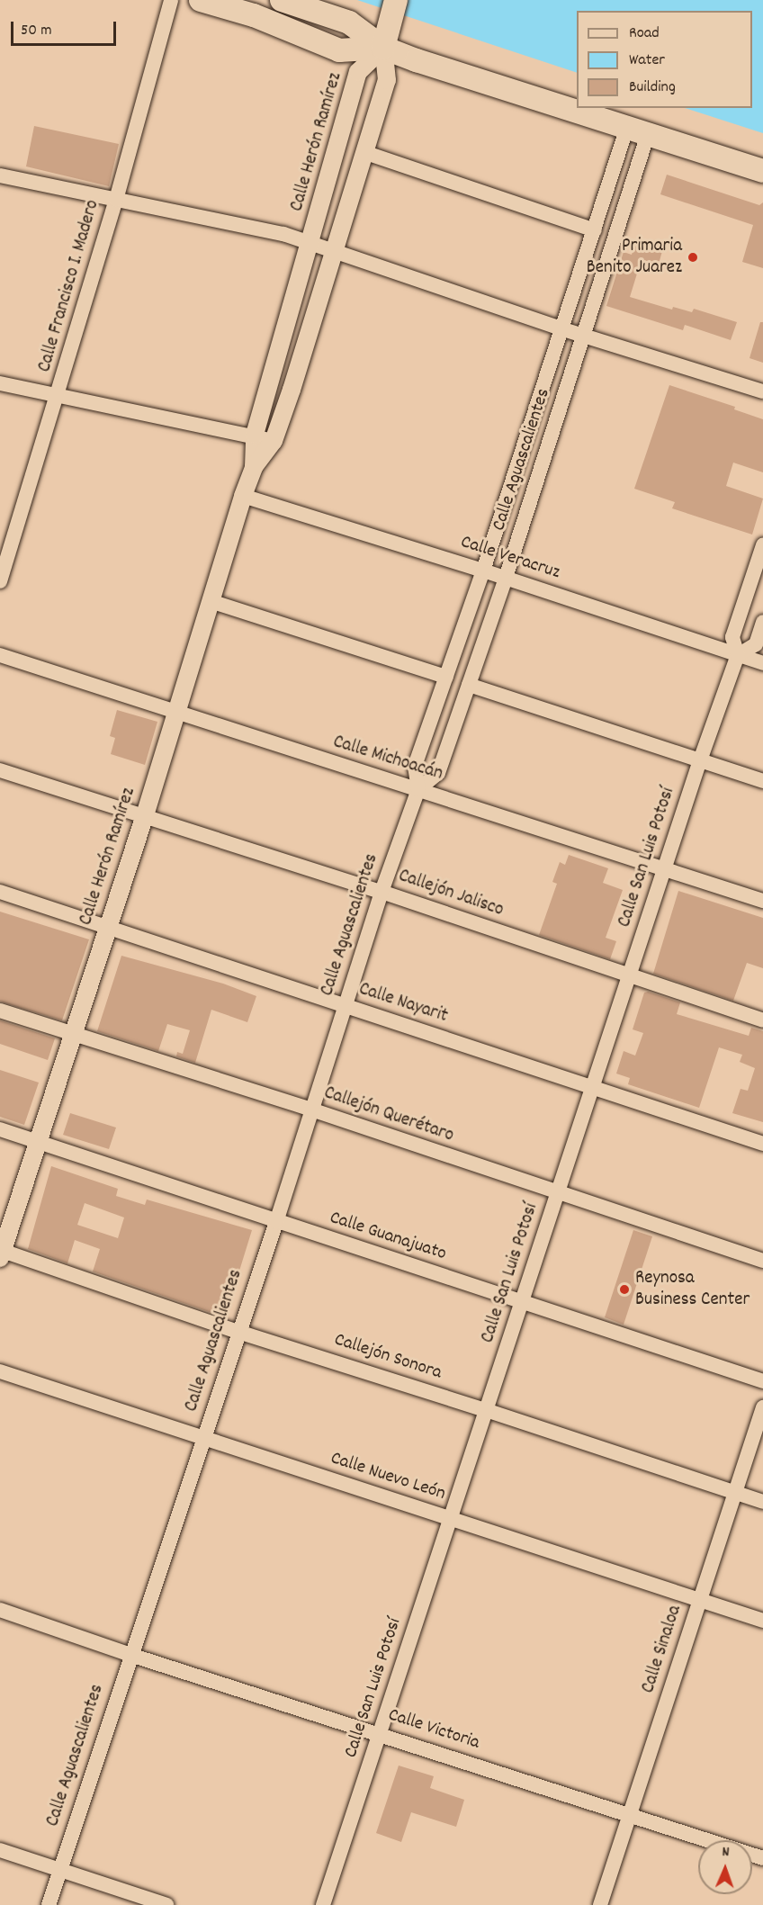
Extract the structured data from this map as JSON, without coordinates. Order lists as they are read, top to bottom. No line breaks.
{"streets":{"street":["Calle Herón Ramírez","Calle Francisco I. Madero","Calle Aguascalientes","Calle Veracruz","Calle Michoacán","Calle San Luis Potosí","Callejón Jalisco","Calle Nayarit","Callejón Querétaro","Calle Guanajuato","Callejón Sonora","Calle Nuevo León","Calle Sinaloa","Calle Victoria"]},"crossings":[["Calle Herón Ramírez","Calle Veracruz"],["Calle Herón Ramírez","Calle Michoacán"],["Calle Herón Ramírez","Callejón Jalisco"],["Calle Herón Ramírez","Calle Nayarit"],["Calle Herón Ramírez","Callejón Querétaro"],["Calle Herón Ramírez","Calle Guanajuato"],["Calle Herón Ramírez","Callejón Sonora"],["Calle Aguascalientes","Calle Veracruz"],["Calle Aguascalientes","Calle Michoacán"],["Calle Aguascalientes","Callejón Jalisco"],["Calle Aguascalientes","Calle Nayarit"],["Calle Aguascalientes","Callejón Querétaro"],["Calle Aguascalientes","Calle Guanajuato"],["Calle Aguascalientes","Callejón Sonora"],["Calle Aguascalientes","Calle Nuevo León"],["Calle Aguascalientes","Calle Victoria"],["Calle Veracruz","Calle San Luis Potosí"],["Calle Michoacán","Calle San Luis Potosí"],["Calle San Luis Potosí","Callejón Jalisco"],["Calle San Luis Potosí","Calle Nayarit"],["Calle San Luis Potosí","Callejón Querétaro"],["Calle San Luis Potosí","Calle Guanajuato"],["Calle San Luis Potosí","Callejón Sonora"],["Calle San Luis Potosí","Calle Nuevo León"],["Calle San Luis Potosí","Calle Victoria"],["Callejón Sonora","Calle Sinaloa"],["Calle Nuevo León","Calle Sinaloa"],["Calle Sinaloa","Calle Victoria"]],"places":["Primaria Benito Juarez","Reynosa Business Center"],"legend":["Road","Water","Building"],"scale_bar":"50 m","north":"top"}
